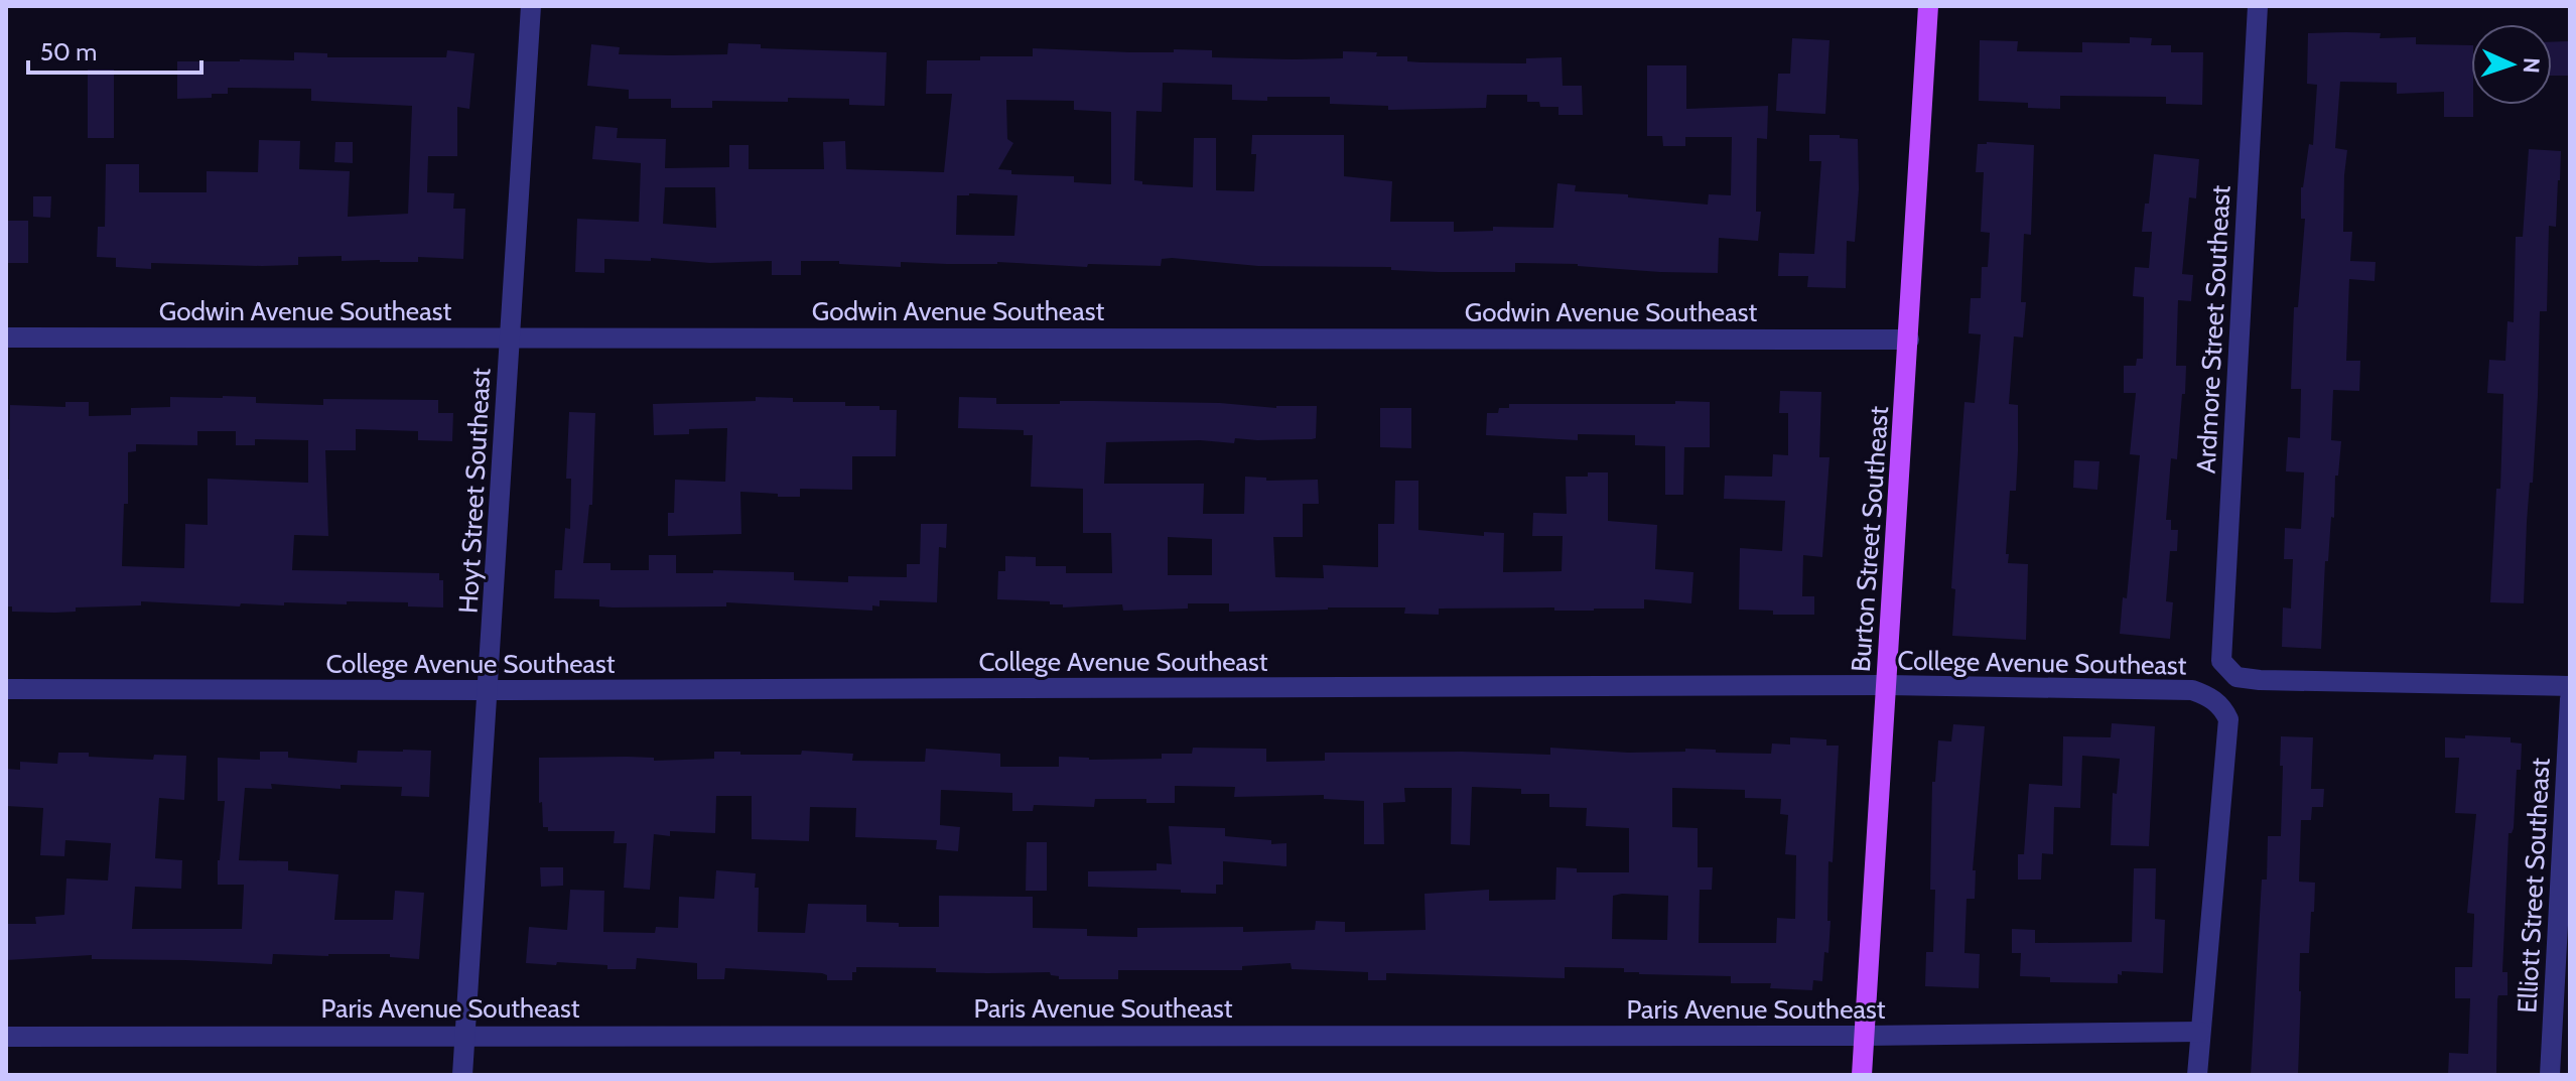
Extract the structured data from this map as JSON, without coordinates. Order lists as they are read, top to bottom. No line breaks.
{"streets":{"main road":["Burton Street Southeast"],"street":["Godwin Avenue Southeast","Ardmore Street Southeast","Hoyt Street Southeast","College Avenue Southeast","Elliott Street Southeast","Paris Avenue Southeast"]},"crossings":[["Godwin Avenue Southeast","Hoyt Street Southeast"],["Godwin Avenue Southeast","Burton Street Southeast"],["Ardmore Street Southeast","College Avenue Southeast"],["Hoyt Street Southeast","College Avenue Southeast"],["Hoyt Street Southeast","Paris Avenue Southeast"],["Burton Street Southeast","College Avenue Southeast"],["Burton Street Southeast","Paris Avenue Southeast"],["College Avenue Southeast","Paris Avenue Southeast"]],"scale_bar":"50 m","north":"right"}
